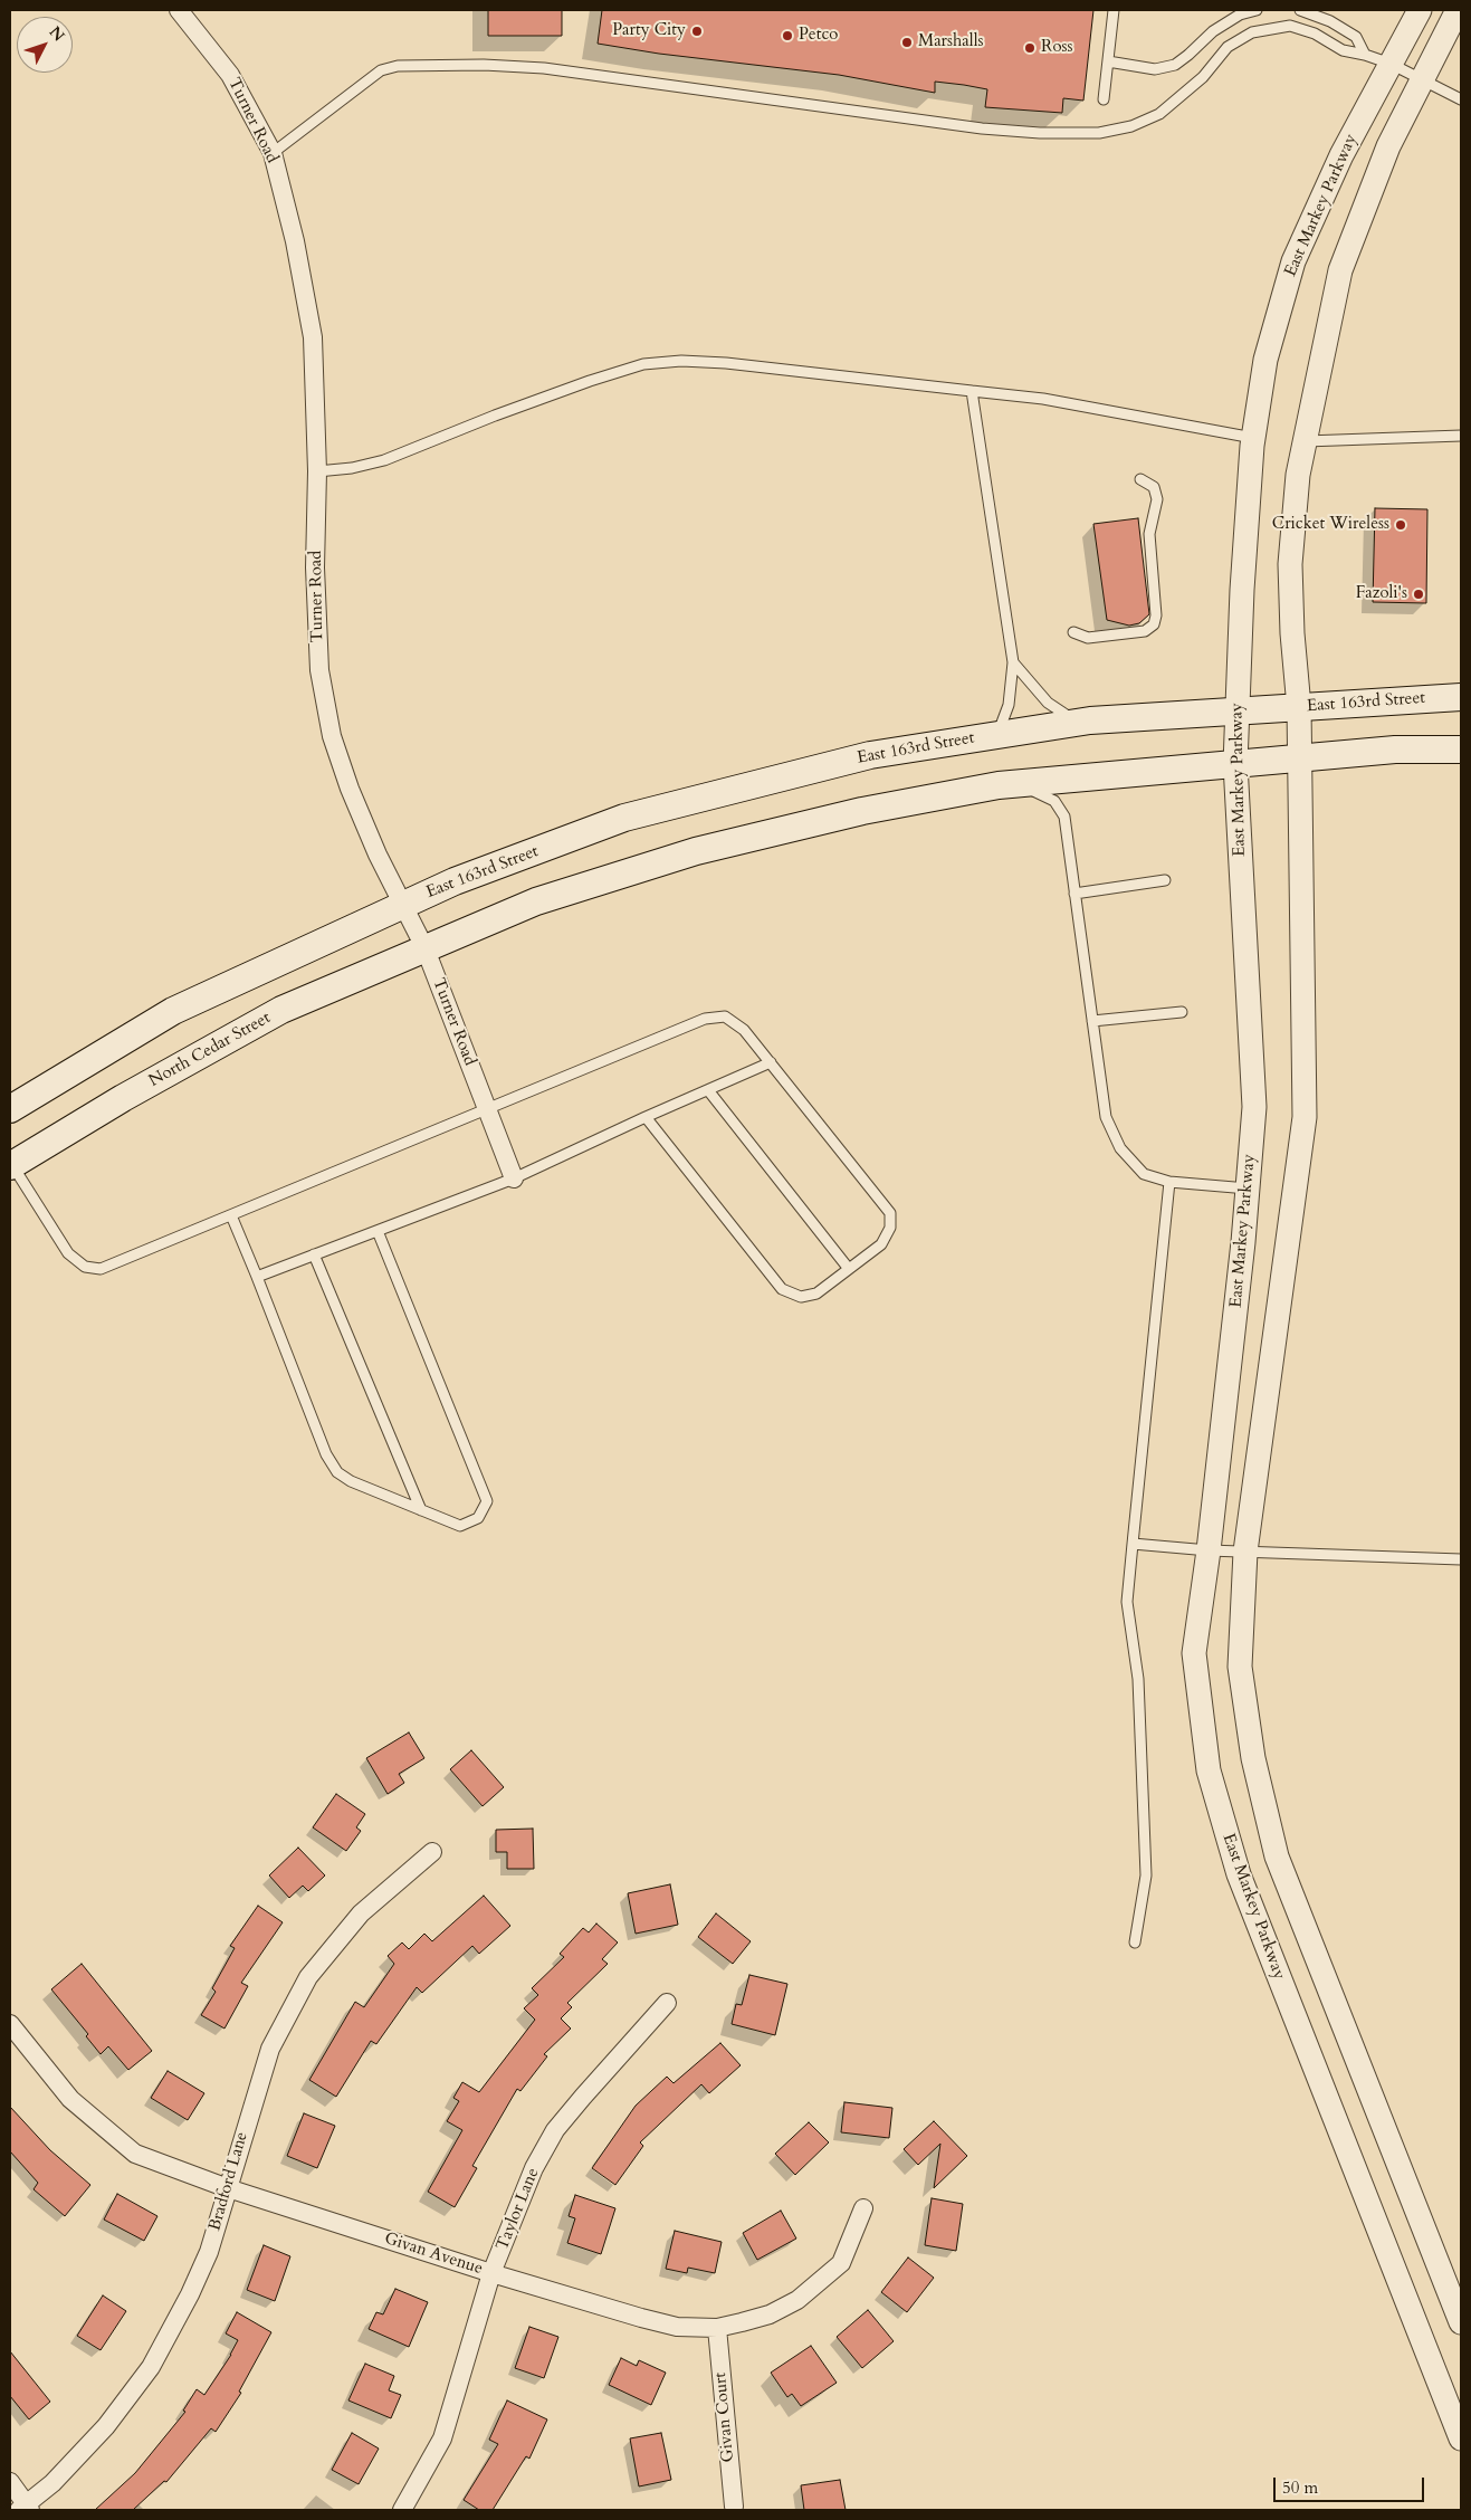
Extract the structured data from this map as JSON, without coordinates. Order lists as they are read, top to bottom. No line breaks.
{"streets":{"main road":["East 163rd Street","North Cedar Street"],"street":["Turner Road","East Markey Parkway","Bradford Lane","Taylor Lane","Givan Avenue","Givan Court"]},"crossings":[["Turner Road","East 163rd Street"],["Turner Road","North Cedar Street"],["East Markey Parkway","East 163rd Street"],["Bradford Lane","Givan Avenue"],["Taylor Lane","Givan Avenue"],["Givan Avenue","Givan Court"]],"places":["Party City","Petco","Marshalls","Ross","Cricket Wireless","Fazoli's"],"scale_bar":"50 m","north":"top right"}
